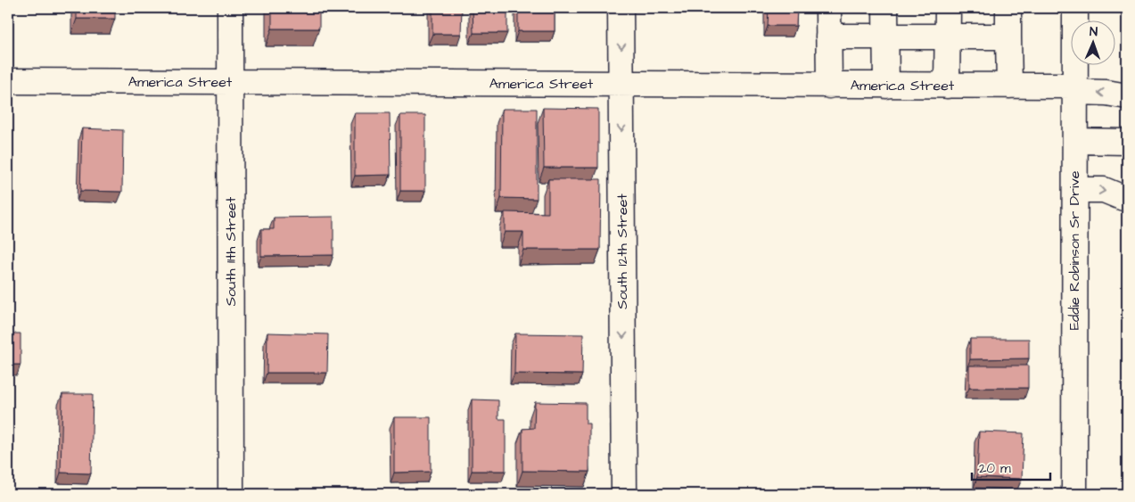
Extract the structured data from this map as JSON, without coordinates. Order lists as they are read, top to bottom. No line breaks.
{"streets":{"street":["America Street","Eddie Robinson Sr Drive","South 11th Street","South 12th Street"]},"crossings":[["America Street","Eddie Robinson Sr Drive"],["America Street","South 11th Street"],["America Street","South 12th Street"]],"one_way":["South 12th Street"],"scale_bar":"20 m","north":"top"}
